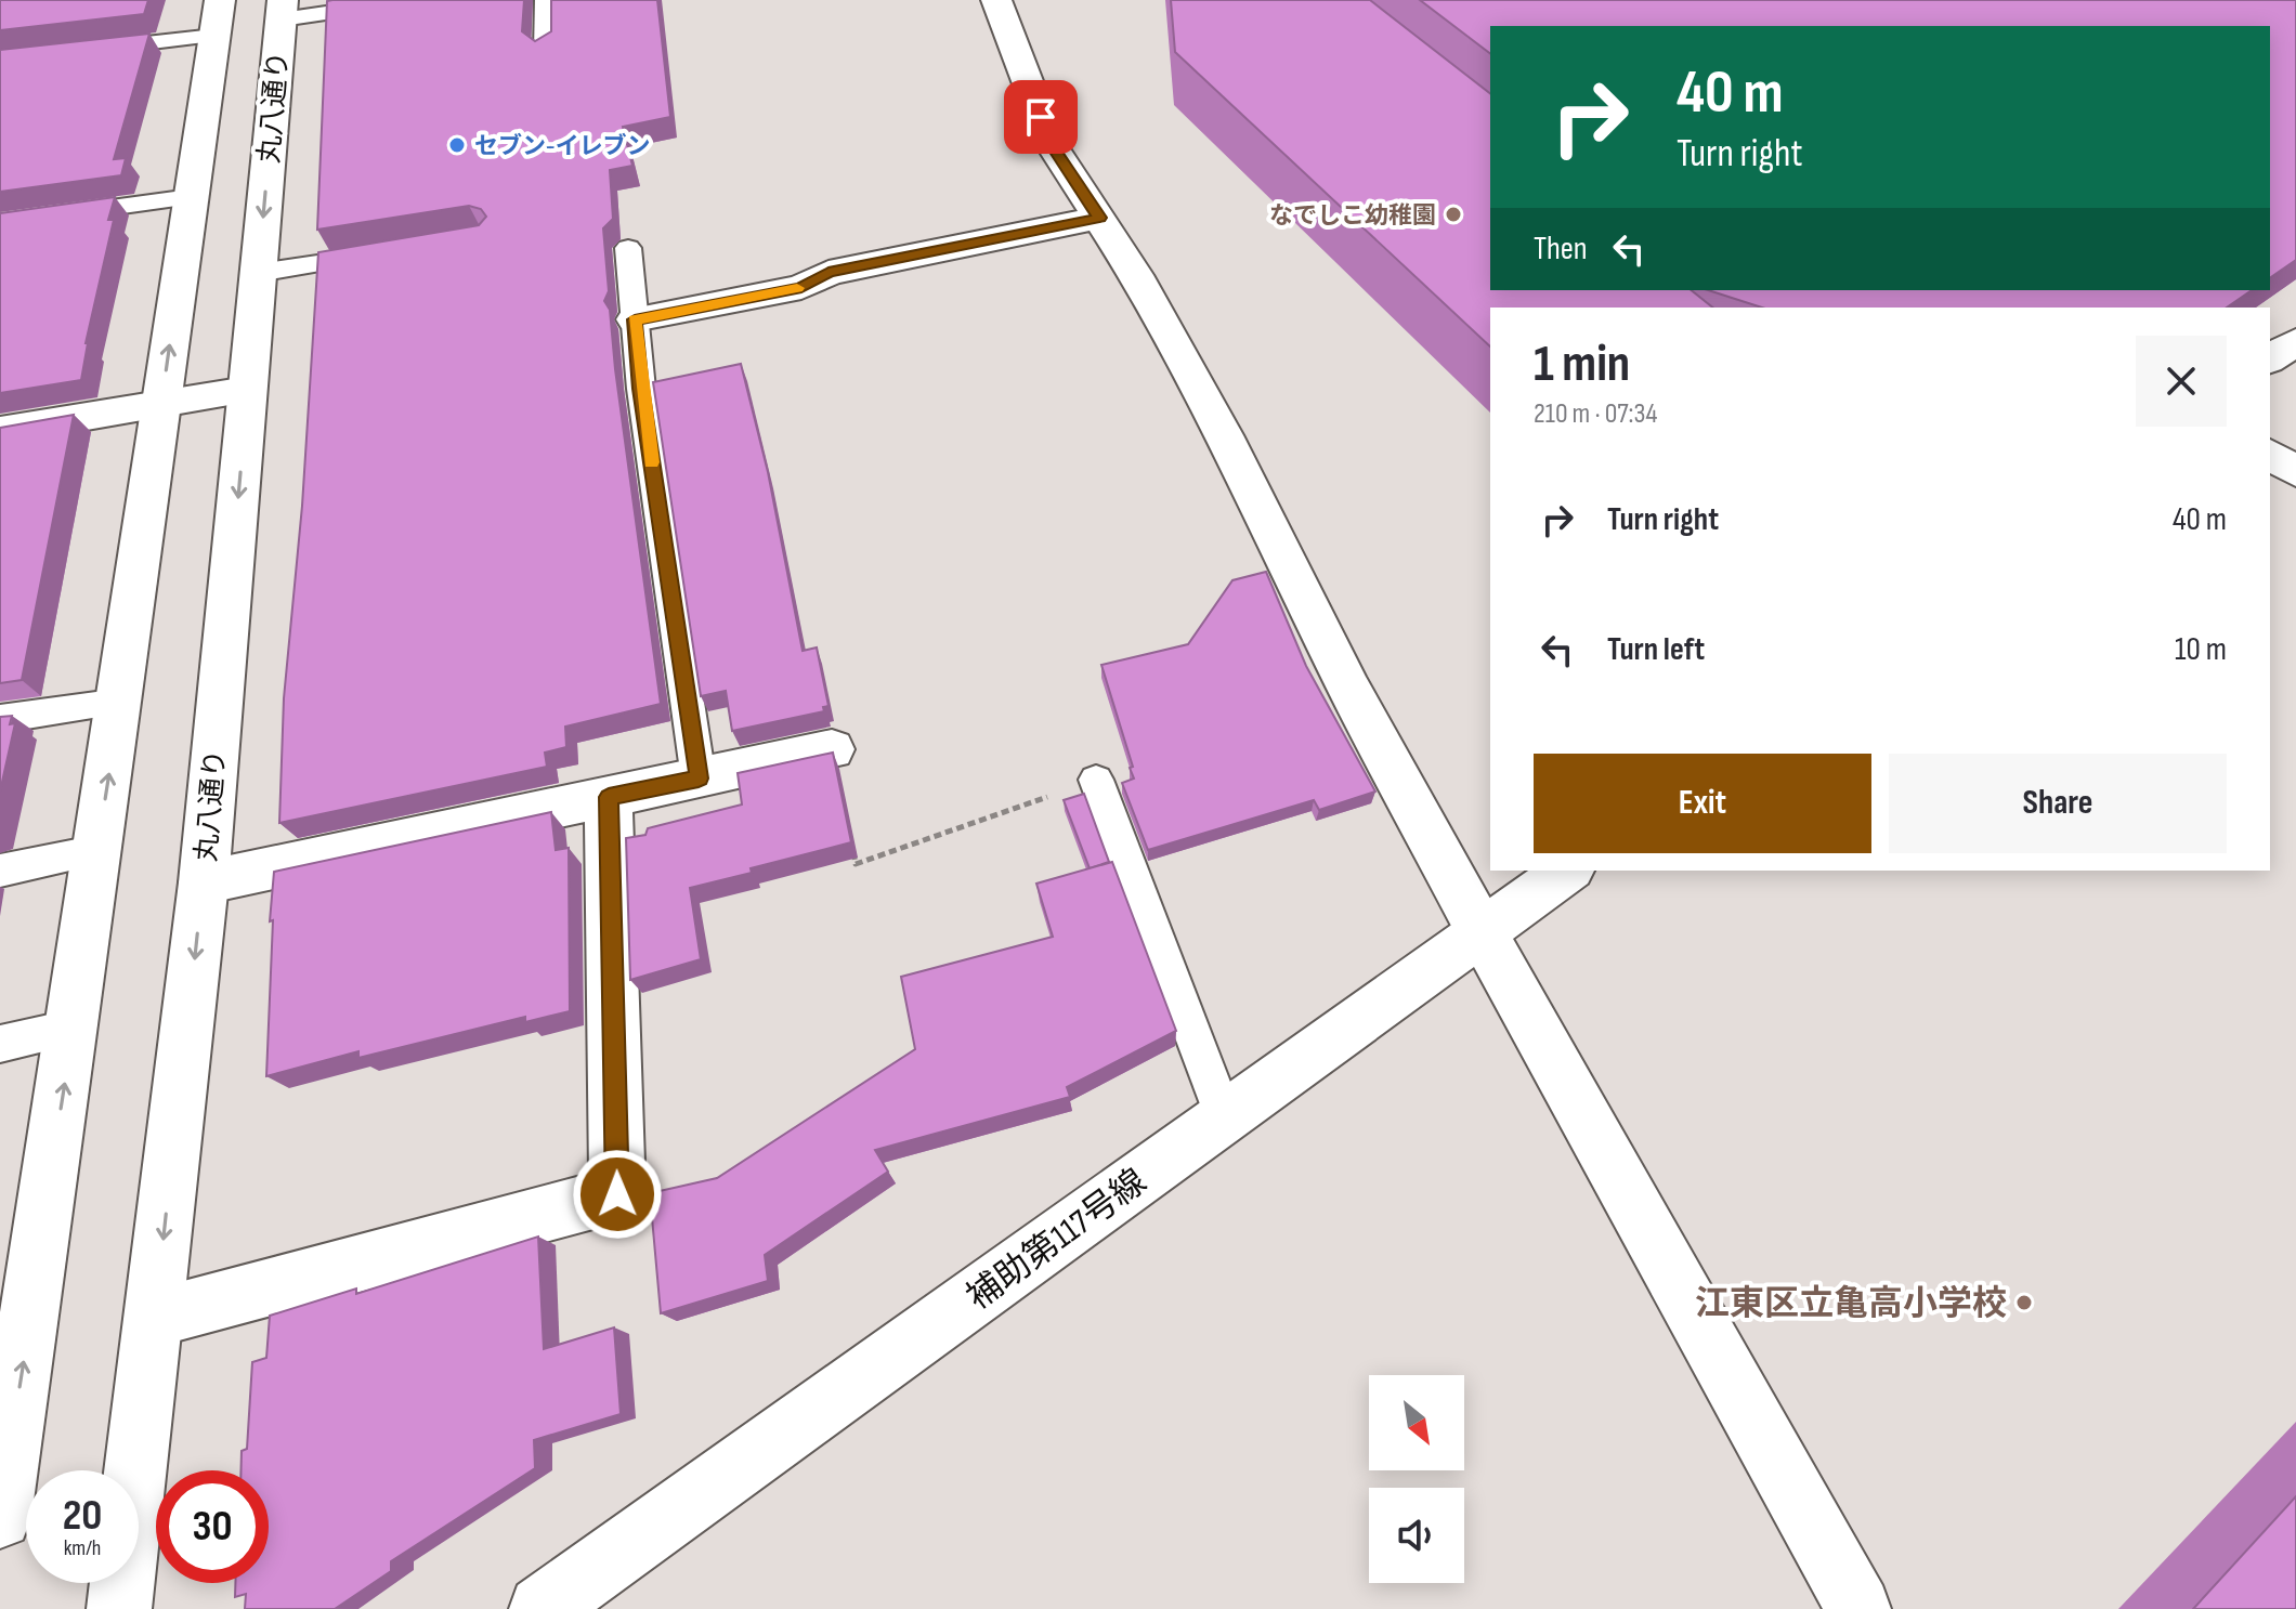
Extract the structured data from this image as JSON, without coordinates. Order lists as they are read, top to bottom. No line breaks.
{"streets":{"street":["丸八通り","補助第117号線"]},"places":["セブン-イレブン","なでしこ幼稚園","江東区立亀高小学校"],"north":"bottom right","page":{"turn":["40 m","Turn right"],"then":"Then","heading":["1 min","210 m · 07:34"],"list":[{"name":"Turn right","value":"40 m"},{"name":"Turn left","value":"10 m"}],"buttons":["Exit","Share"],"speed":"20 km/h","limit":"30"}}
